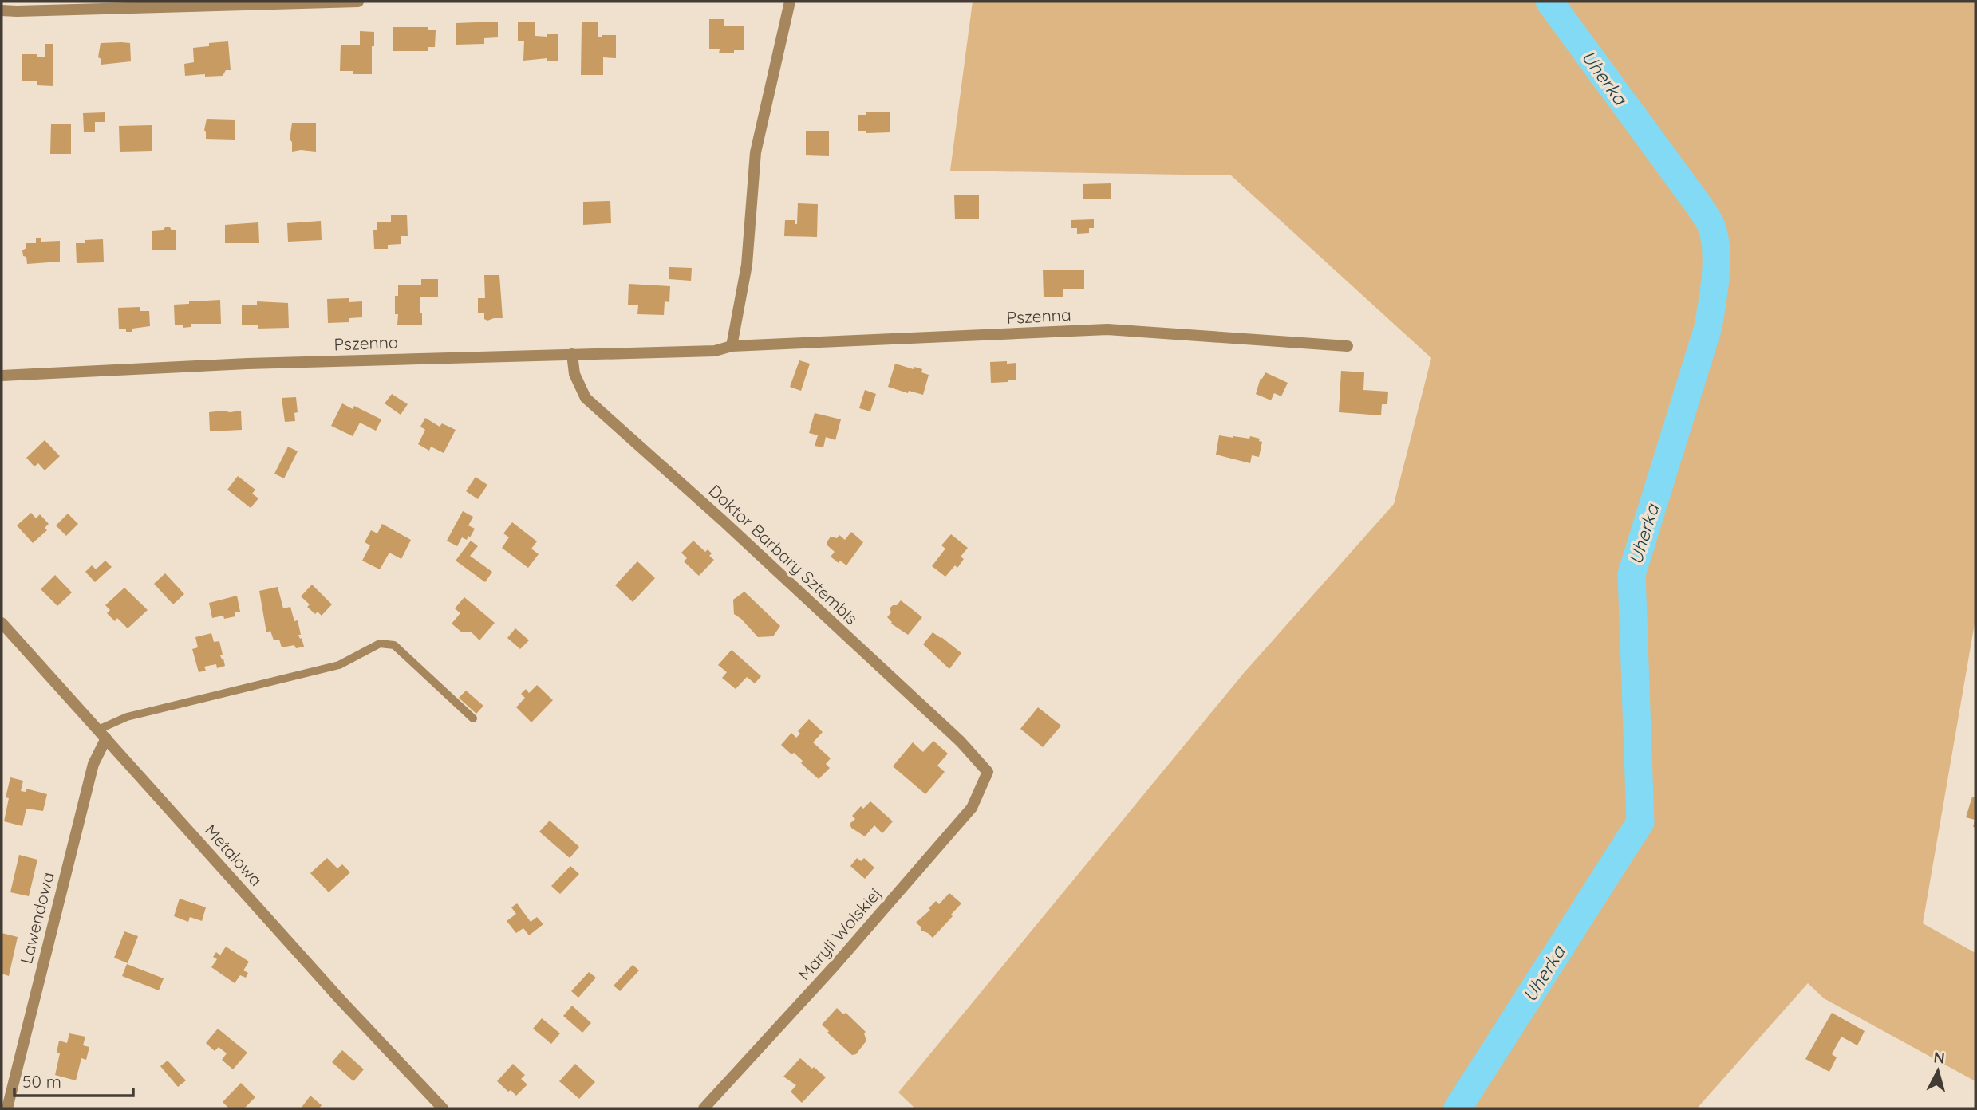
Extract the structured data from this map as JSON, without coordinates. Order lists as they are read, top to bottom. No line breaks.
{"streets":{"street":["Pszenna","Doktor Barbary Sztembis","Metalowa","Lawendowa","Maryli Wolskiej"]},"crossings":[["Pszenna","Doktor Barbary Sztembis"],["Doktor Barbary Sztembis","Maryli Wolskiej"],["Metalowa","Lawendowa"]],"water":["Uherka"],"scale_bar":"50 m","north":"top"}
